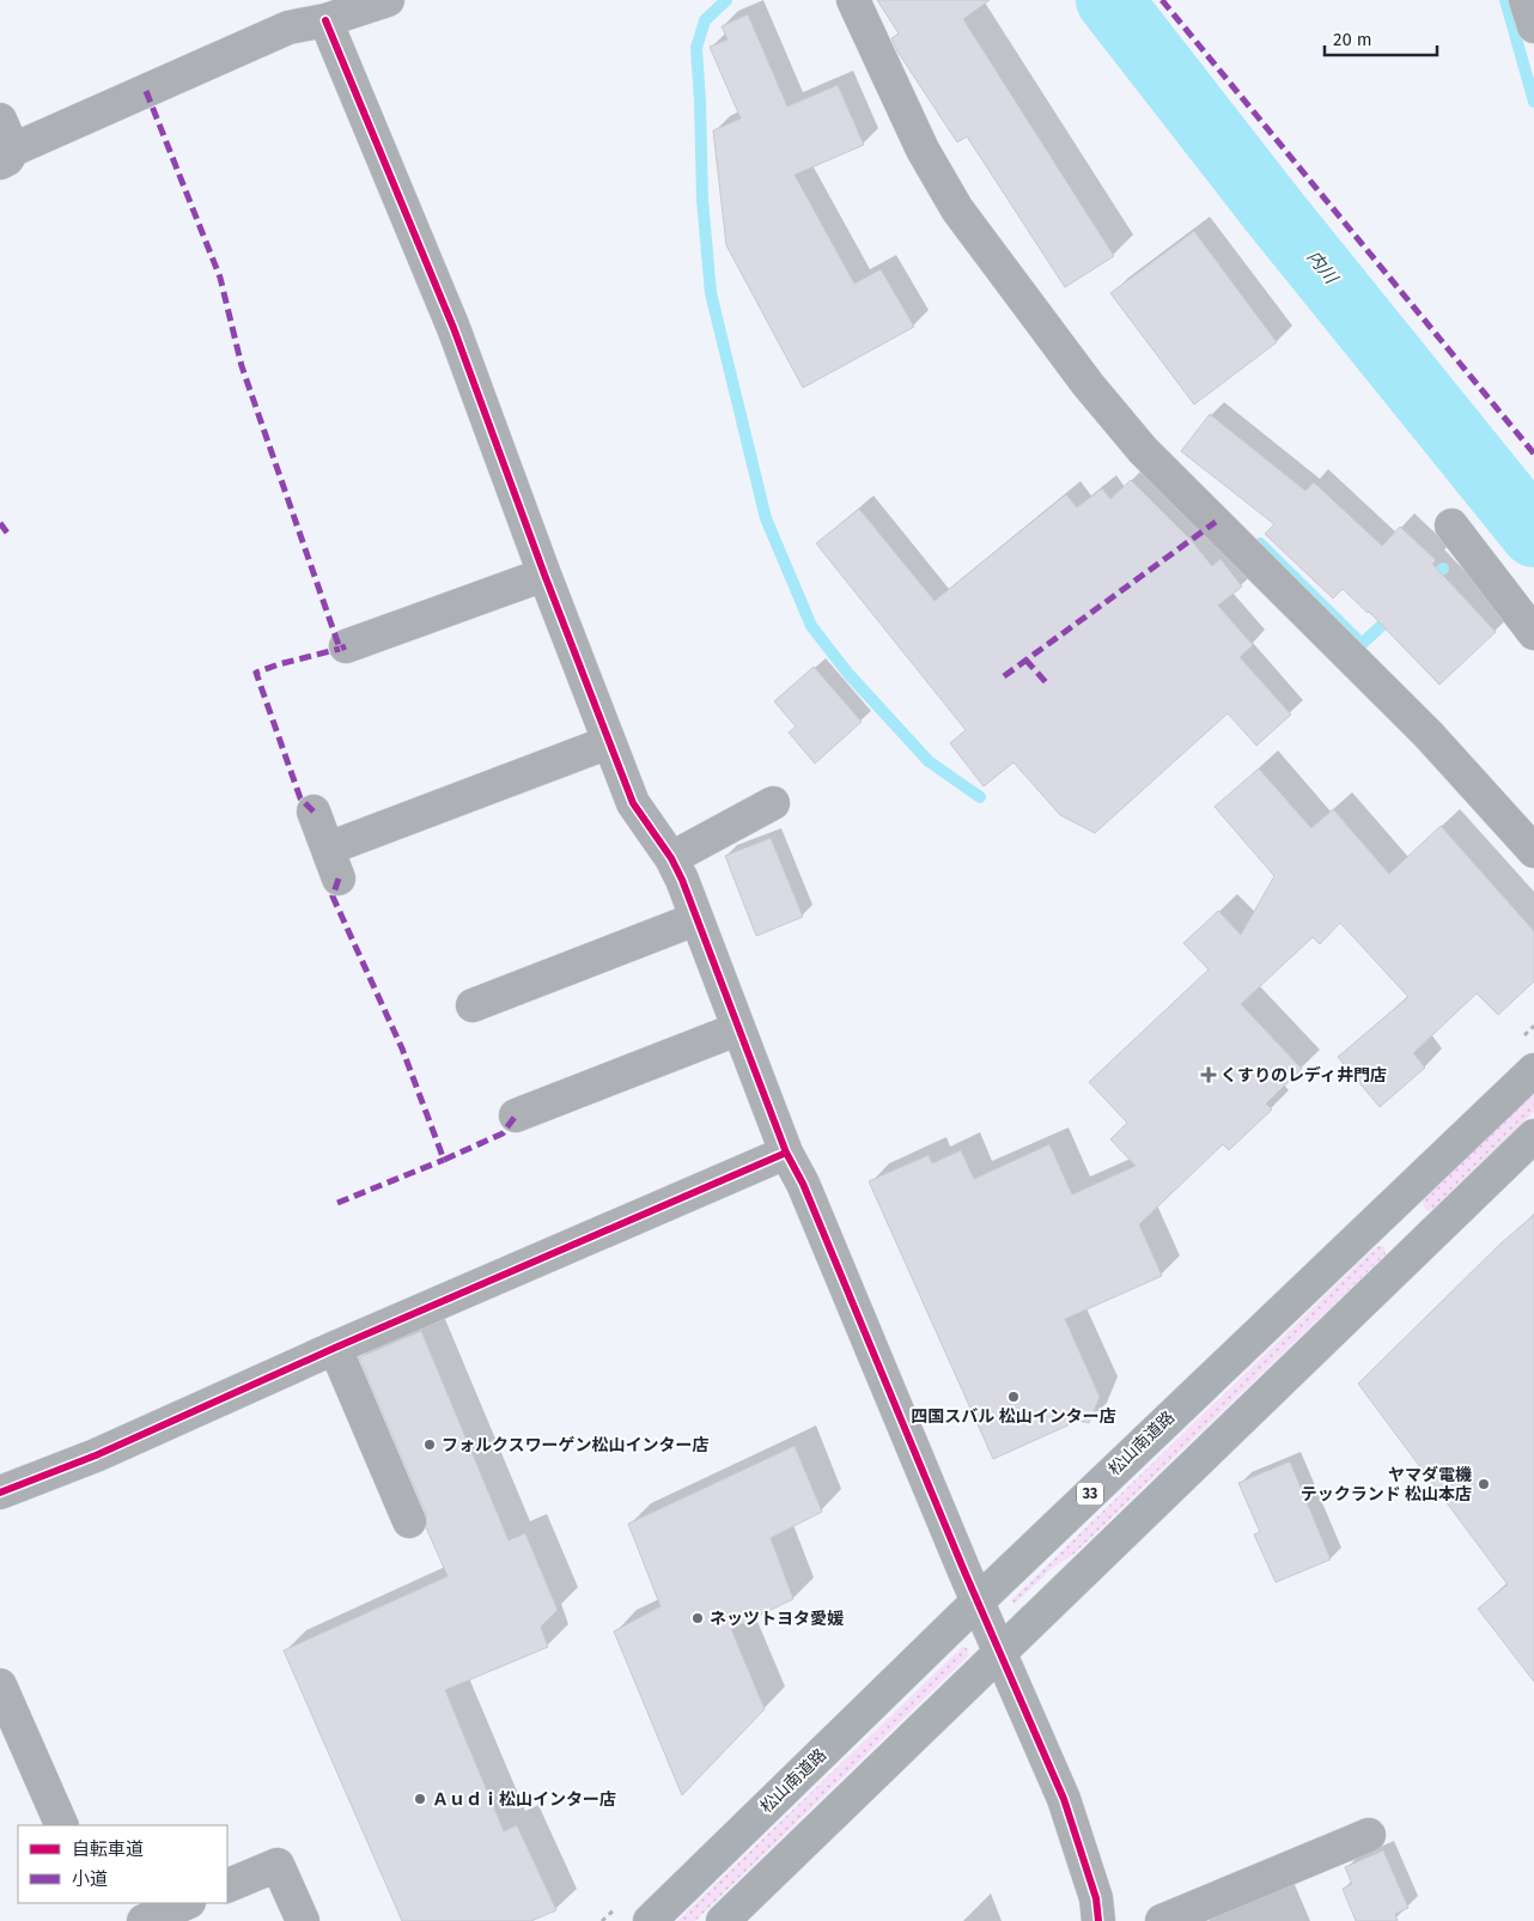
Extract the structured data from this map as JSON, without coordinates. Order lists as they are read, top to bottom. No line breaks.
{"streets":{"highway":["松山南道路","33"]},"water":["内川"],"places":{"health":["くすりのレディ井門店"],"other":["四国スバル 松山インター店","フォルクスワーゲン松山インター店","ヤマダ電機 テックランド 松山本店","ネッツトヨタ愛媛","Ａｕｄｉ松山インター店"]},"legend":["自転車道","小道"],"scale_bar":"20 m"}
